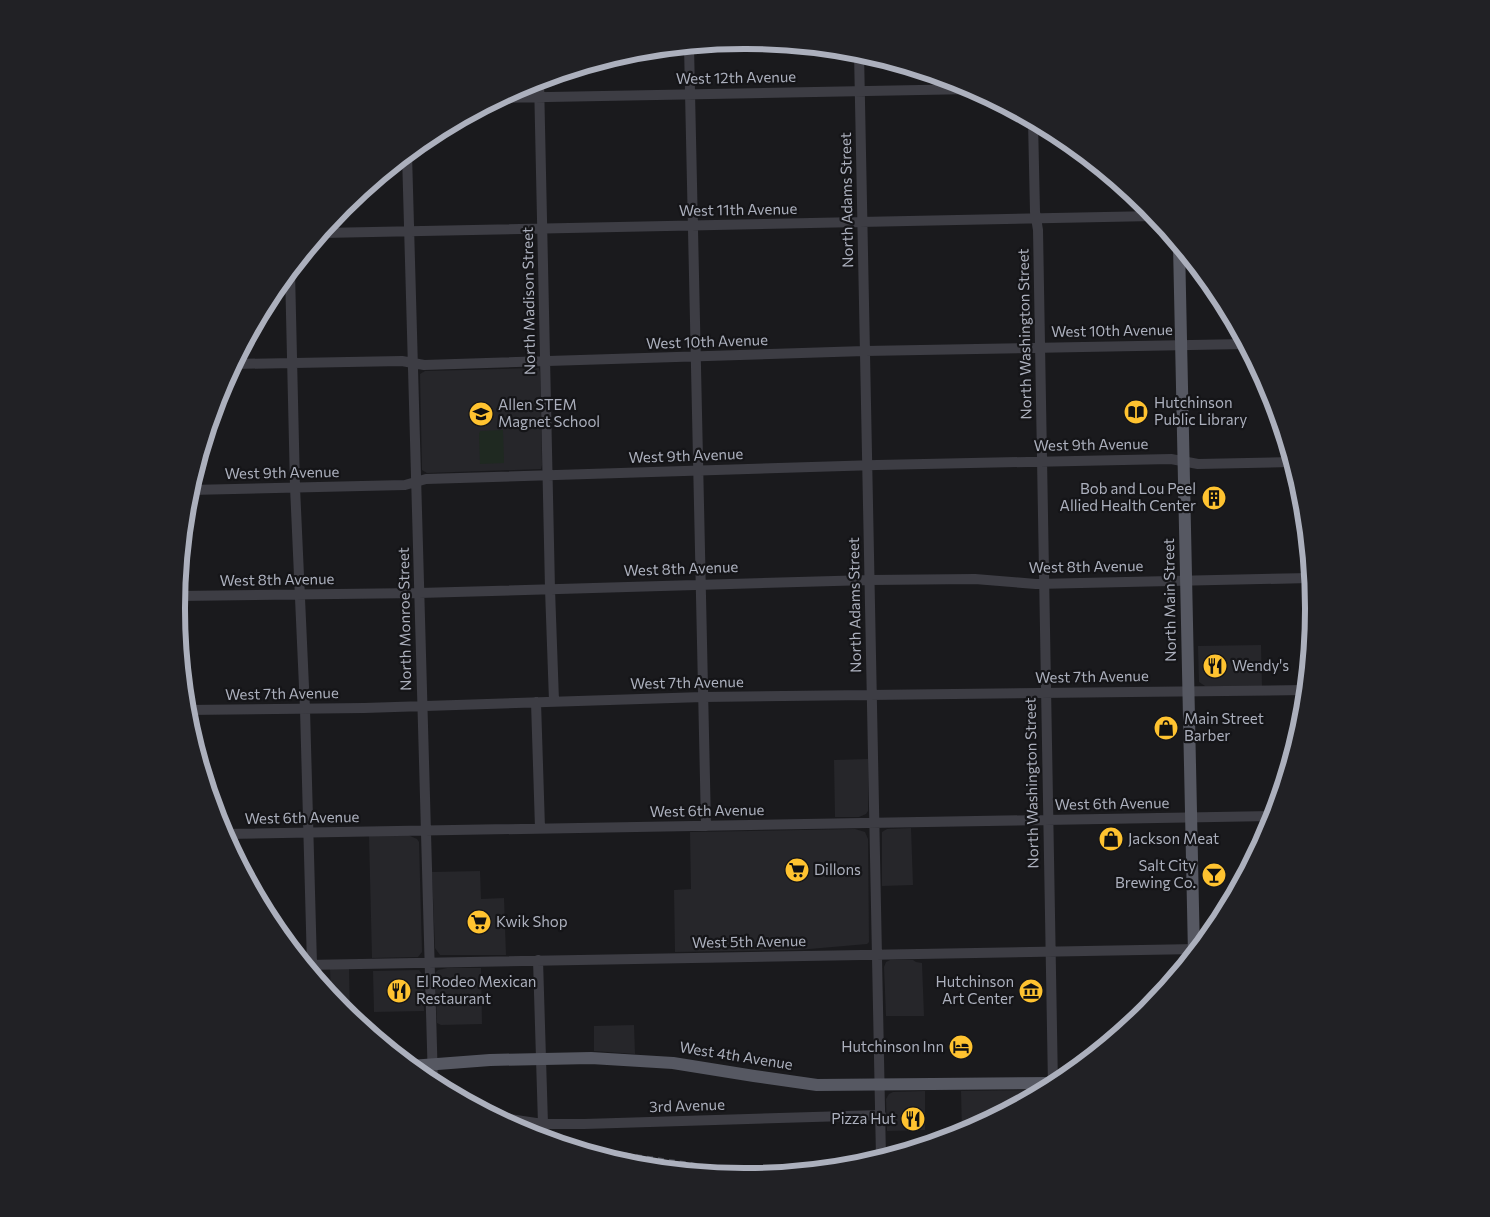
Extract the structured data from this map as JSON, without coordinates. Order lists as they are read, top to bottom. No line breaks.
{"streets":{"main road":["North Main Street","West 4th Avenue"],"street":["West 12th Avenue","North Adams Street","West 11th Avenue","North Madison Street","West 10th Avenue","North Washington Street","West 9th Avenue","West 8th Avenue","North Monroe Street","West 7th Avenue","West 6th Avenue","West 5th Avenue","3rd Avenue"]},"crossings":[["West 12th Avenue","North Adams Street"],["West 12th Avenue","North Madison Street"],["North Adams Street","West 11th Avenue"],["North Adams Street","West 10th Avenue"],["North Adams Street","West 9th Avenue"],["North Adams Street","West 8th Avenue"],["North Adams Street","West 7th Avenue"],["North Adams Street","West 6th Avenue"],["North Adams Street","West 5th Avenue"],["North Adams Street","West 4th Avenue"],["North Adams Street","3rd Avenue"],["West 11th Avenue","North Madison Street"],["West 11th Avenue","North Washington Street"],["West 11th Avenue","North Monroe Street"],["North Madison Street","West 10th Avenue"],["North Madison Street","West 9th Avenue"],["North Madison Street","West 8th Avenue"],["North Madison Street","West 7th Avenue"],["West 10th Avenue","North Washington Street"],["West 10th Avenue","North Main Street"],["West 10th Avenue","North Monroe Street"],["North Washington Street","West 9th Avenue"],["North Washington Street","West 8th Avenue"],["North Washington Street","West 7th Avenue"],["North Washington Street","West 6th Avenue"],["North Washington Street","West 5th Avenue"],["West 9th Avenue","North Main Street"],["West 9th Avenue","North Monroe Street"],["West 8th Avenue","North Main Street"],["West 8th Avenue","North Monroe Street"],["North Main Street","West 7th Avenue"],["North Main Street","West 6th Avenue"],["North Monroe Street","West 7th Avenue"],["North Monroe Street","West 6th Avenue"],["North Monroe Street","West 5th Avenue"]],"places":{"library":["Hutchinson Public Library"],"school or university":["Allen STEM Magnet School"],"building":["Bob and Lou Peel Allied Health Center"],"restaurant":["Wendy's","El Rodeo Mexican Restaurant","Pizza Hut"],"shop":["Main Street Barber","Jackson Meat"],"supermarket":["Dillons","Kwik Shop"],"bar":["Salt City Brewing Co."],"museum":["Hutchinson Art Center"],"hotel":["Hutchinson Inn"]}}
